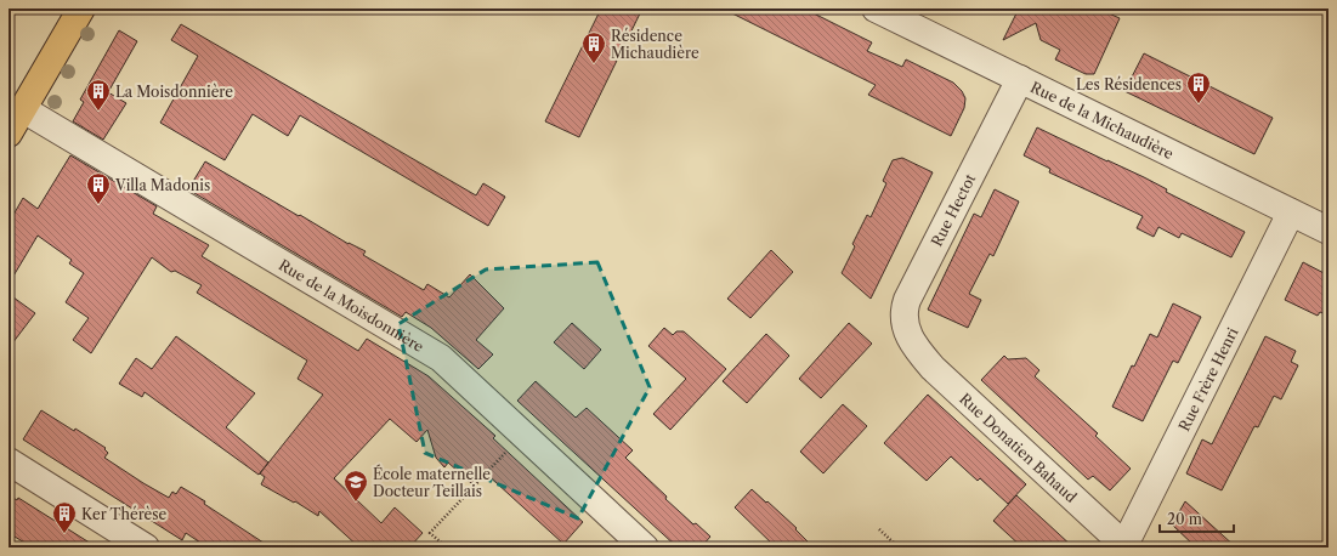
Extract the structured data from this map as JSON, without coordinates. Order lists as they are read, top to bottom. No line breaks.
{"streets":{"street":["Rue de la Michaudière","Rue Hectot","Rue de la Moisdonnière","Rue Frère Henri","Rue Donatien Bahaud"]},"crossings":[["Rue de la Michaudière","Rue Hectot"],["Rue de la Michaudière","Rue Frère Henri"],["Rue Hectot","Rue Donatien Bahaud"],["Rue Frère Henri","Rue Donatien Bahaud"]],"places":{"building":["Résidence Michaudière","Les Résidences","La Moisdonnière","Villa Madonis","Ker Thérèse"],"school or university":["École maternelle Docteur Teillais"]},"scale_bar":"20 m"}
